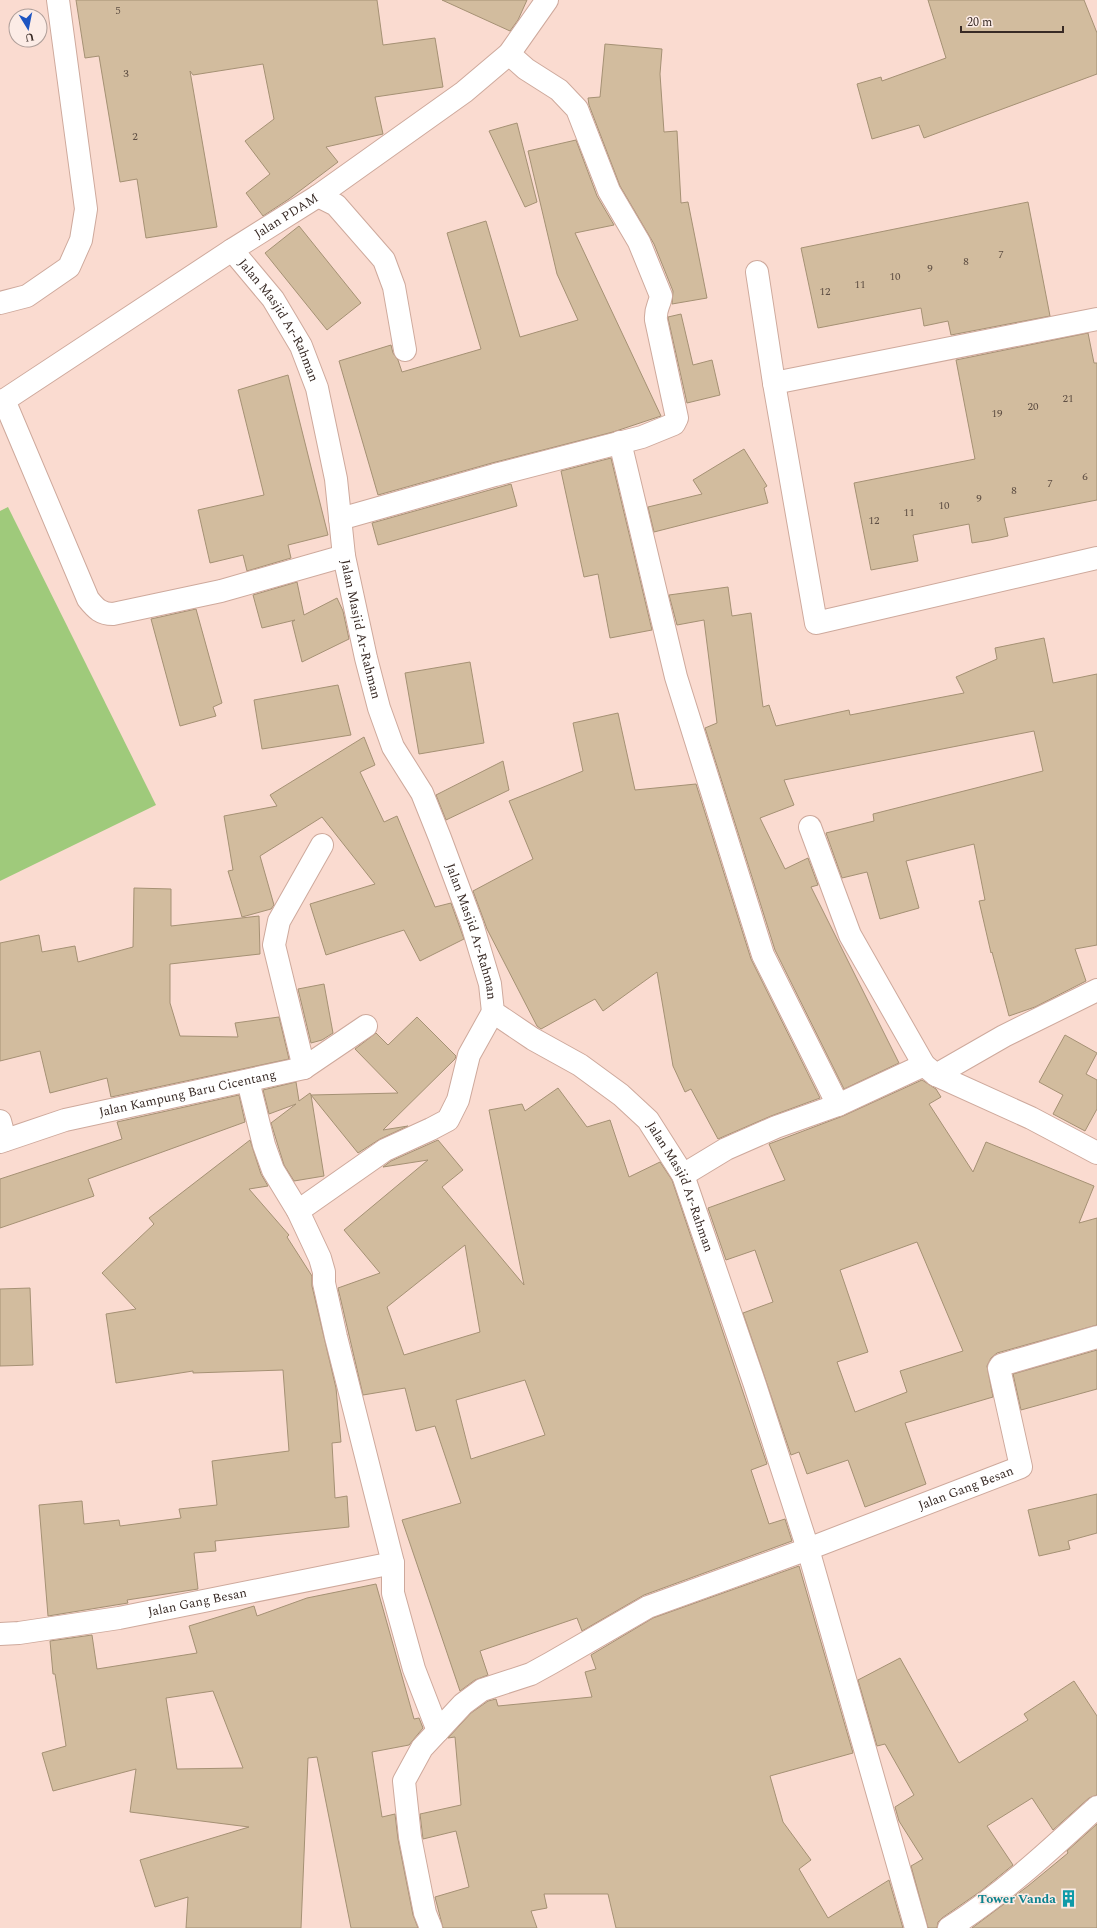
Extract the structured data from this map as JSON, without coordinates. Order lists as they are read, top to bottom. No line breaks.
{"streets":{"street":["Jalan PDAM","Jalan Masjid Ar-Rahman","Jalan Kampung Baru Cicentang","Jalan Gang Besan"]},"crossings":[["Jalan PDAM","Jalan Masjid Ar-Rahman"],["Jalan Masjid Ar-Rahman","Jalan Gang Besan"]],"places":{"building":["Tower Vanda"]},"house_numbers":["5","3","2","7","8","9","10","11","12","21","20","19","6","7","8","9","10","11","12"],"scale_bar":"20 m","north":"bottom"}
